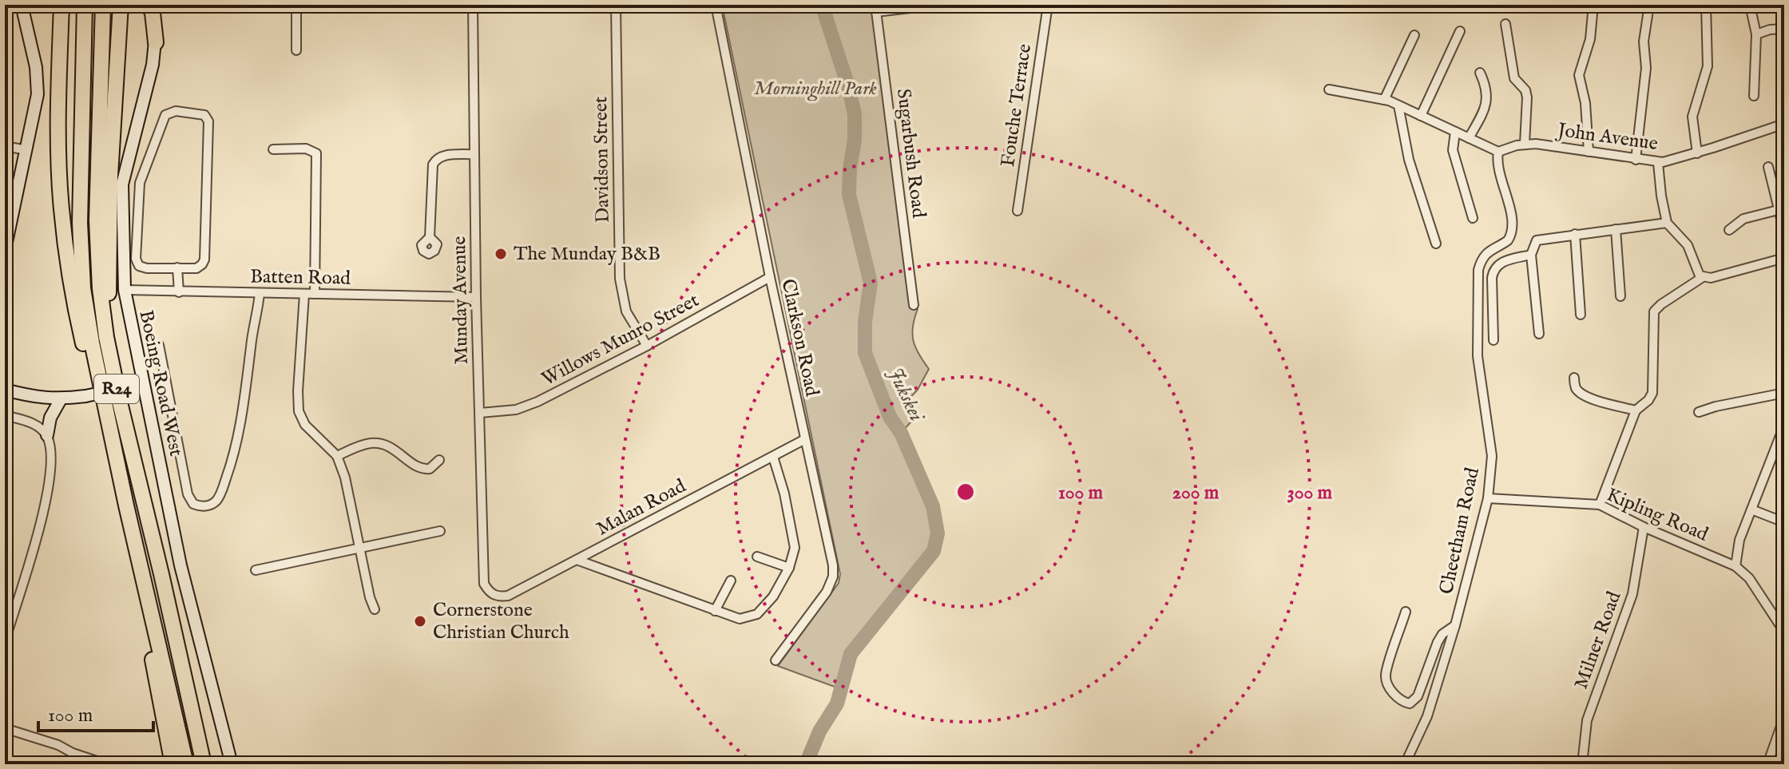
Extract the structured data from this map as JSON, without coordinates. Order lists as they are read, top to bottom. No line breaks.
{"streets":{"highway":["R24"],"street":["Fouche Terrace","John Avenue","Sugarbush Road","Davidson Street","Batten Road","Munday Avenue","Clarkson Road","Willows Munro Street","Boeing Road West","Malan Road","Kipling Road","Cheetham Road","Milner Road"]},"crossings":[["John Avenue","Cheetham Road"],["Davidson Street","Willows Munro Street"],["Batten Road","Munday Avenue"],["Batten Road","Boeing Road West"],["Munday Avenue","Willows Munro Street"],["Munday Avenue","Malan Road"],["Clarkson Road","Willows Munro Street"],["Clarkson Road","Malan Road"],["Kipling Road","Cheetham Road"],["Kipling Road","Milner Road"]],"water":["Jukskei"],"parks":["Morninghill Park"],"places":["The Munday B&B","Cornerstone Christian Church"],"scale_bar":"100 m","rings":["100 m","200 m","300 m"]}
